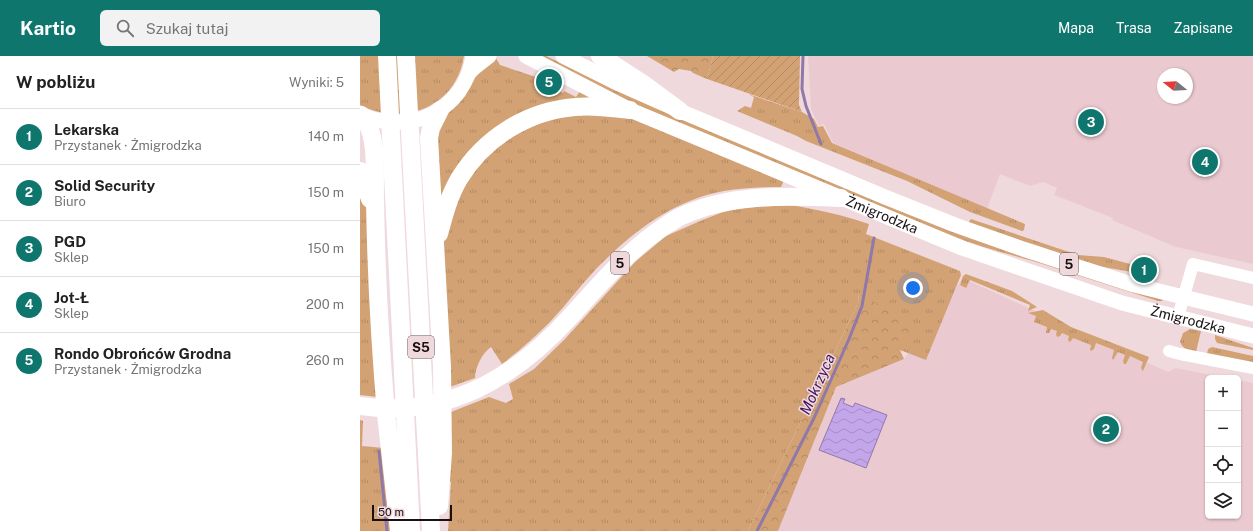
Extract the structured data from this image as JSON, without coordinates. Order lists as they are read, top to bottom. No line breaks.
{"streets":{"highway":["5","S5"],"main road":["Żmigrodzka"]},"crossings":[["Żmigrodzka","5"]],"water":["Mokrzyca"],"scale_bar":"50 m","north":"left","page":{"header":"Kartio","search":"Szukaj tutaj","nav":["Mapa","Trasa","Zapisane"],"heading":["W pobliżu","Wyniki: 5"],"pins":["5","3","4","1","2"],"list":[{"mark":"1","name":"Lekarska","note":"Przystanek · Żmigrodzka","value":"140 m"},{"mark":"2","name":"Solid Security","note":"Biuro","value":"150 m"},{"mark":"3","name":"PGD","note":"Sklep","value":"150 m"},{"mark":"4","name":"Jot-Ł","note":"Sklep","value":"200 m"},{"mark":"5","name":"Rondo Obrońców Grodna","note":"Przystanek · Żmigrodzka","value":"260 m"}],"map_buttons":["+","−"],"scale":"50 m"}}
